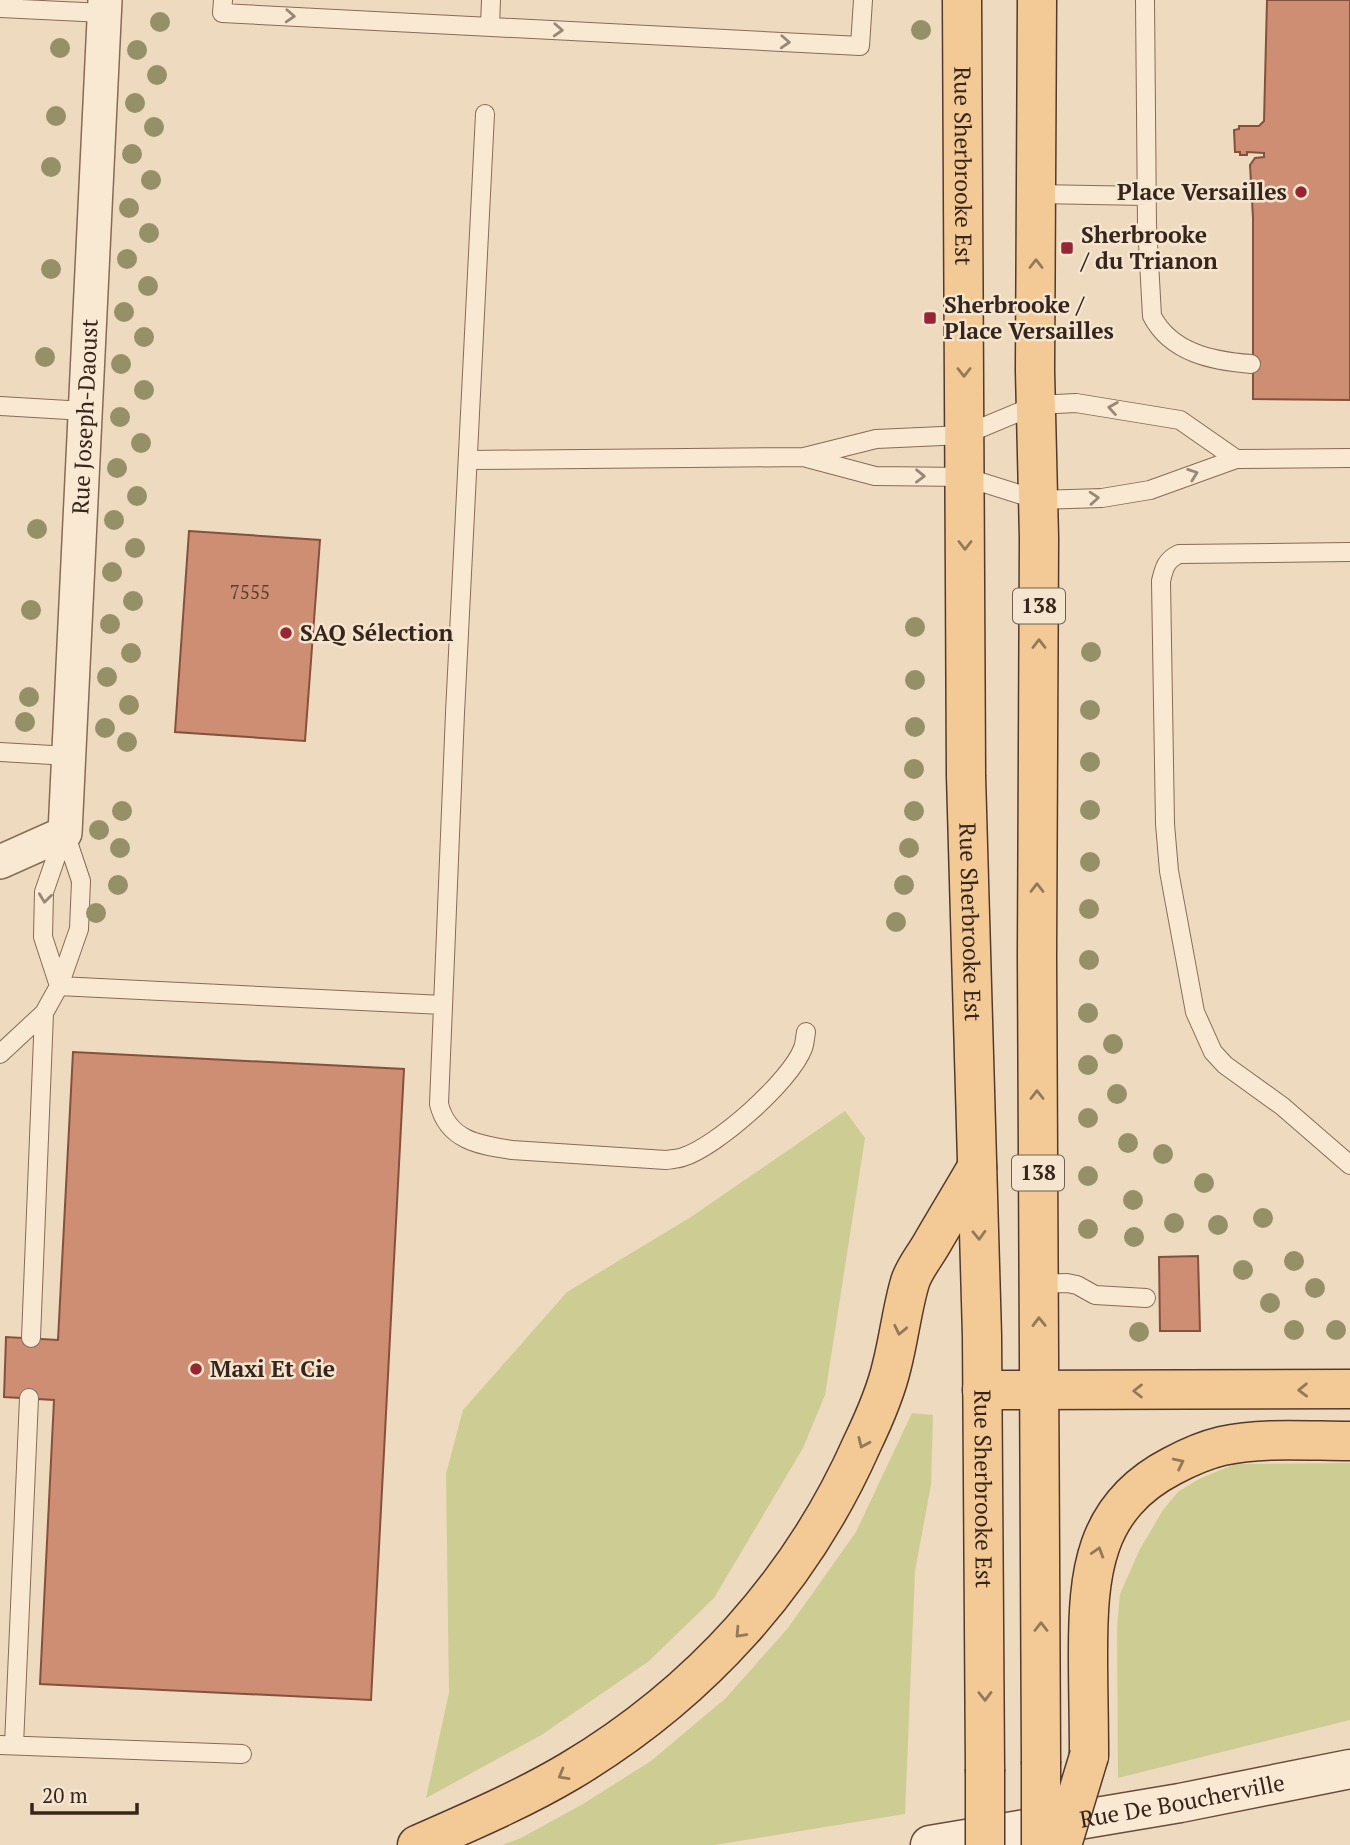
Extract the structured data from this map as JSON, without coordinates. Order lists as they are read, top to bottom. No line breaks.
{"streets":{"main road":["Rue Sherbrooke Est","138","Rue De Boucherville"],"street":["Rue Joseph-Daoust"]},"places":{"other":["Place Versailles","SAQ Sélection","Maxi Et Cie"],"transit":["Sherbrooke / du Trianon","Sherbrooke / Place Versailles"]},"house_numbers":["7555"],"scale_bar":"20 m"}
